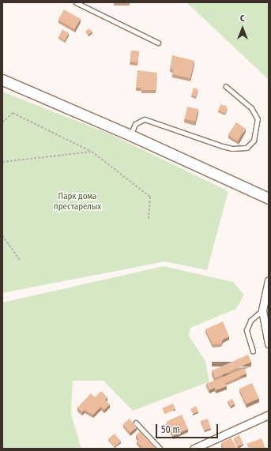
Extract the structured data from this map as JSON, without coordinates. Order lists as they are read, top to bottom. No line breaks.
{"parks":["Парк дома престарелых"],"scale_bar":"50 m","north":"top"}
